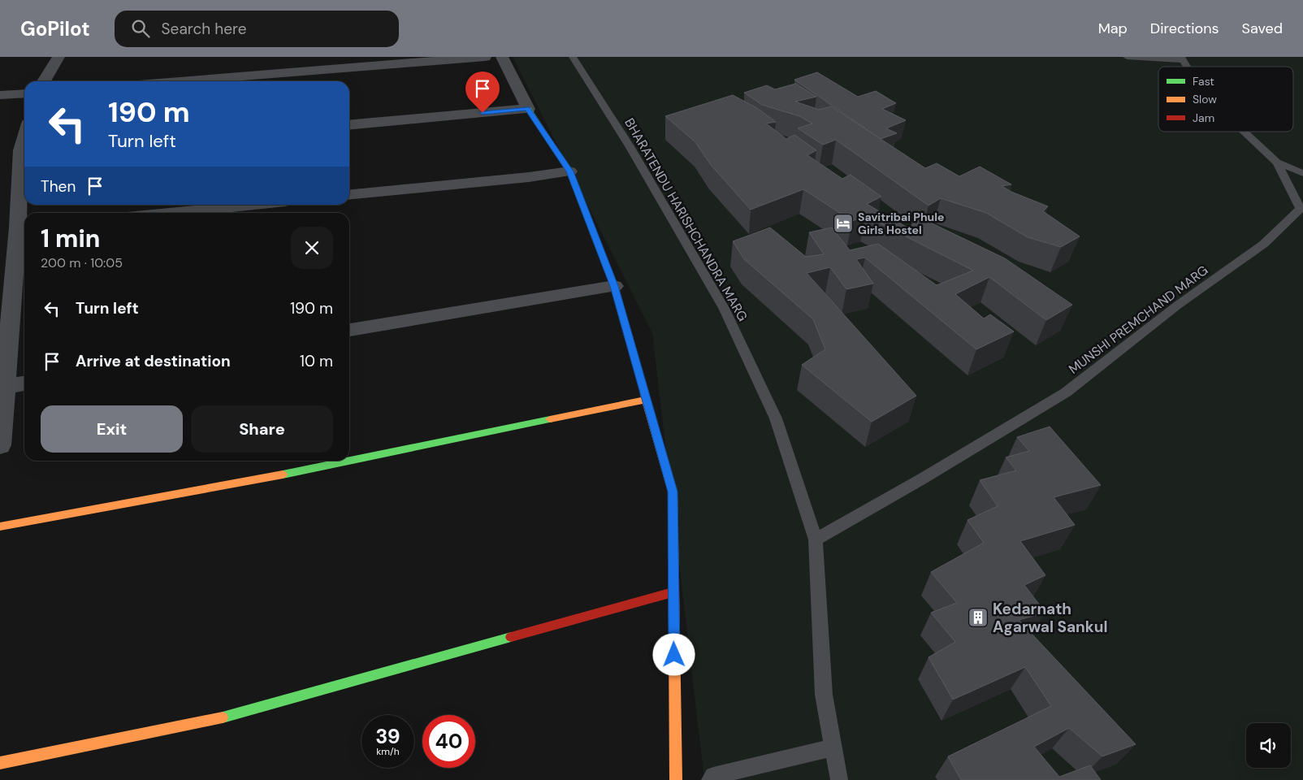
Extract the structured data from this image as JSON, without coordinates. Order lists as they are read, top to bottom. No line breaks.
{"streets":{"lane":["BHARATENDU HARISHCHANDRA MARG","MUNSHI PREMCHAND MARG"]},"crossings":[["BHARATENDU HARISHCHANDRA MARG","MUNSHI PREMCHAND MARG"]],"places":{"hotel":["Savitribai Phule Girls Hostel"],"building":["Kedarnath Agarwal Sankul"]},"legend":["Fast","Slow","Jam"],"page":{"header":"GoPilot","search":"Search here","nav":["Map","Directions","Saved"],"turn":["190 m","Turn left"],"then":"Then","heading":["1 min","200 m · 10:05"],"list":[{"name":"Turn left","value":"190 m"},{"name":"Arrive at destination","value":"10 m"}],"buttons":["Exit","Share"],"speed":"39 km/h","limit":"40"}}
